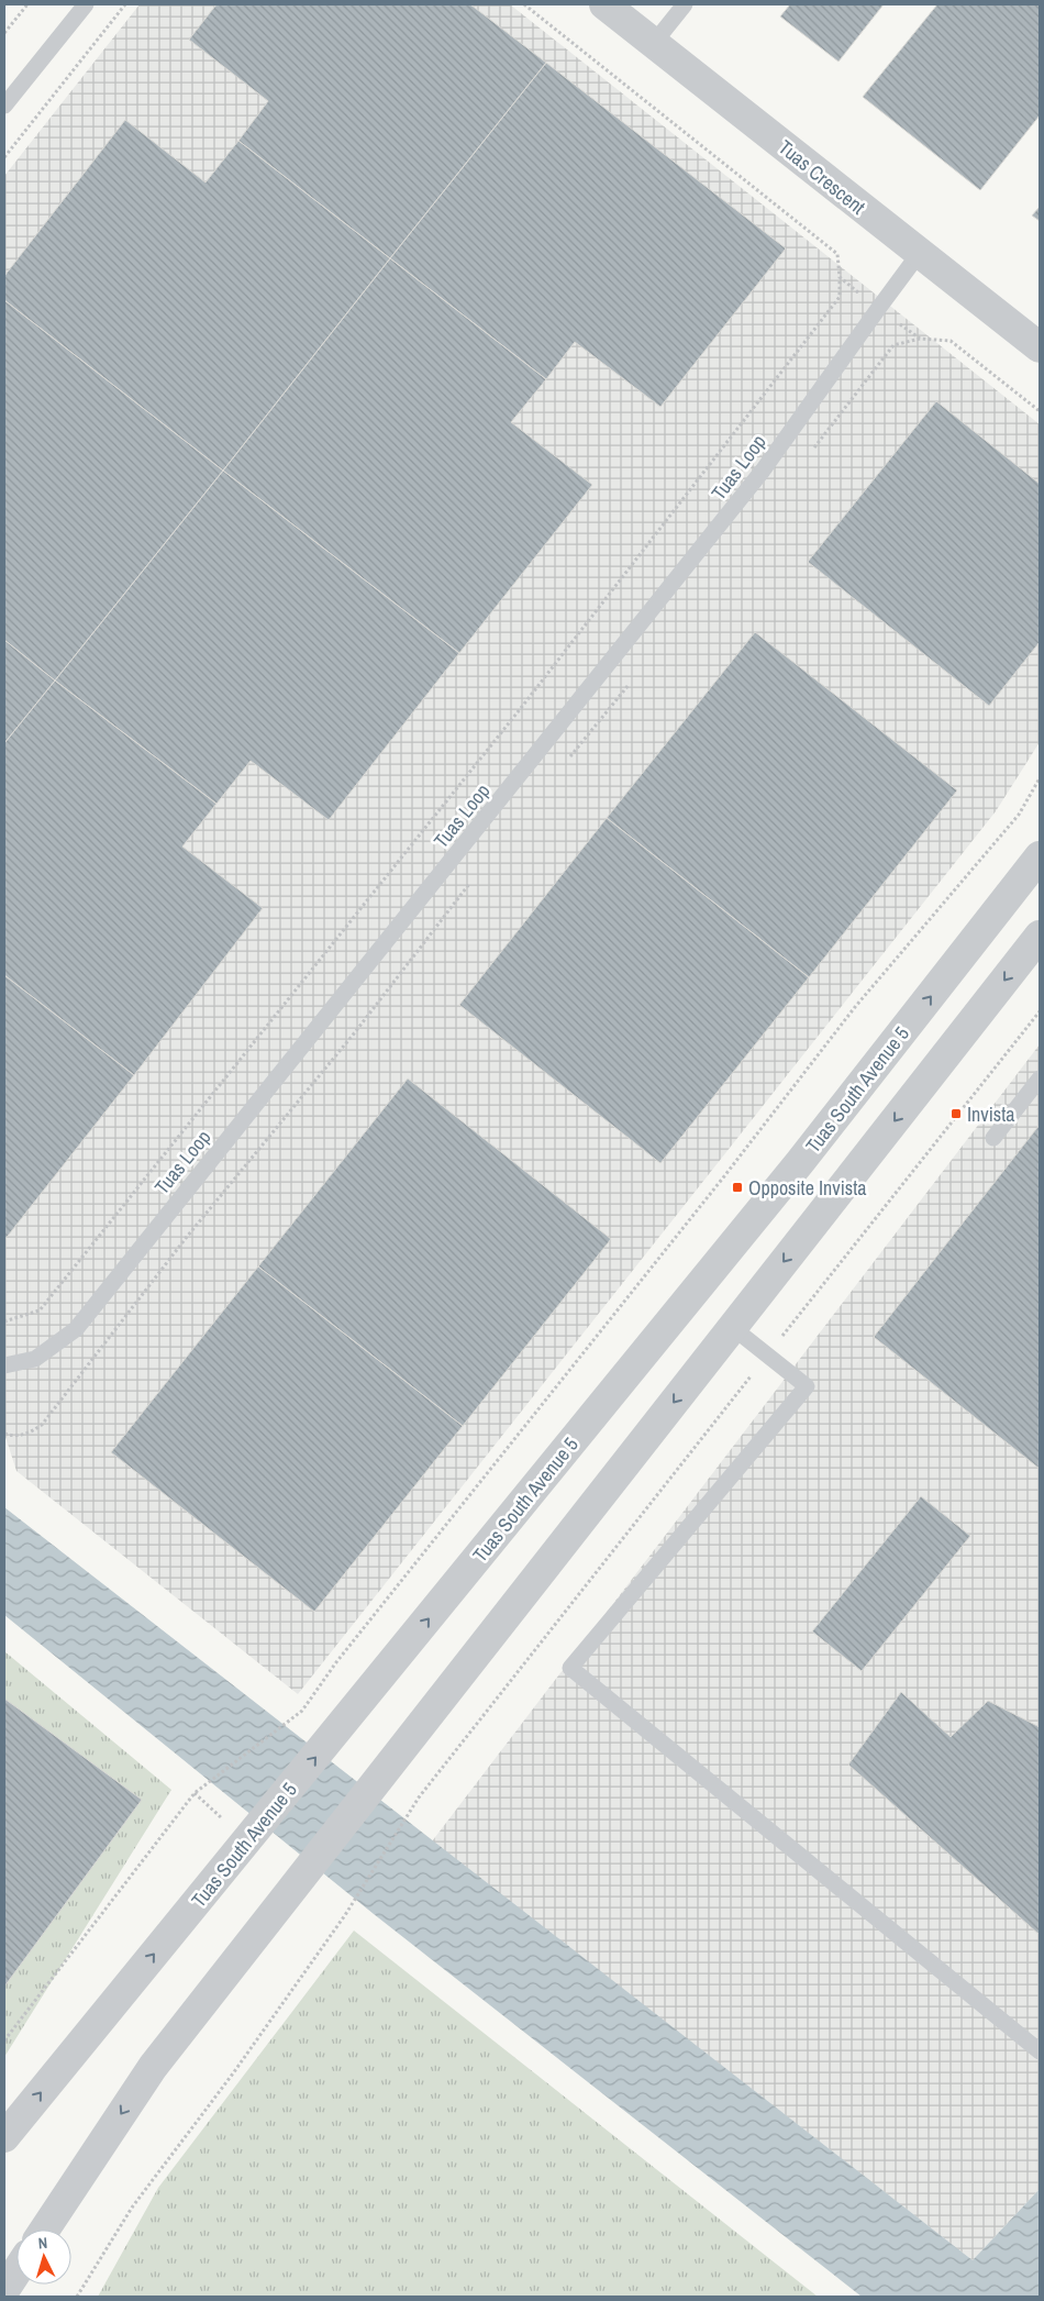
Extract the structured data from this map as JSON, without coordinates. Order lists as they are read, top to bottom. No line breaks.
{"streets":{"street":["Tuas Crescent","Tuas South Avenue 5"],"lane":["Tuas Loop"]},"crossings":[["Tuas Crescent","Tuas Loop"]],"places":{"transit":["Invista","Opposite Invista"]},"north":"top"}
